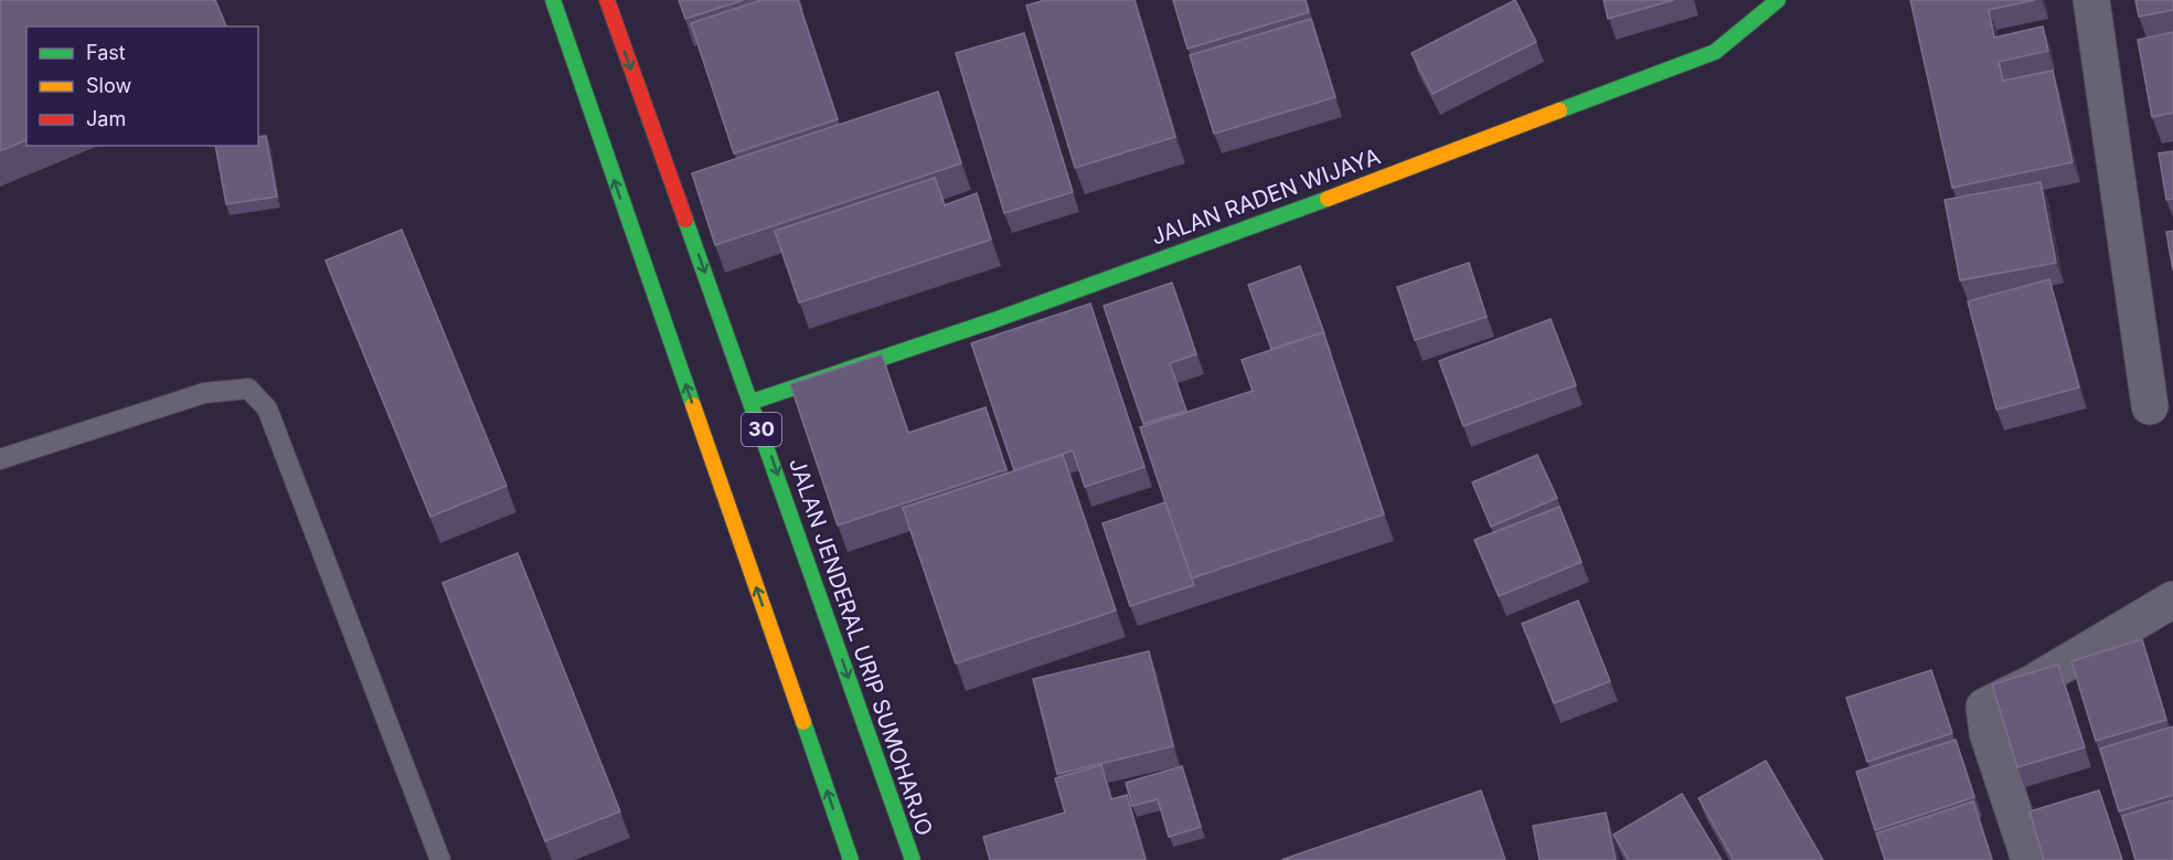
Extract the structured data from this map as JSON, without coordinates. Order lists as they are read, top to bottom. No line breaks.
{"streets":{"main road":["JALAN RADEN WIJAYA","30","JALAN JENDERAL URIP SUMOHARJO"]},"crossings":[["JALAN RADEN WIJAYA","JALAN JENDERAL URIP SUMOHARJO"]],"legend":["Fast","Slow","Jam"]}
